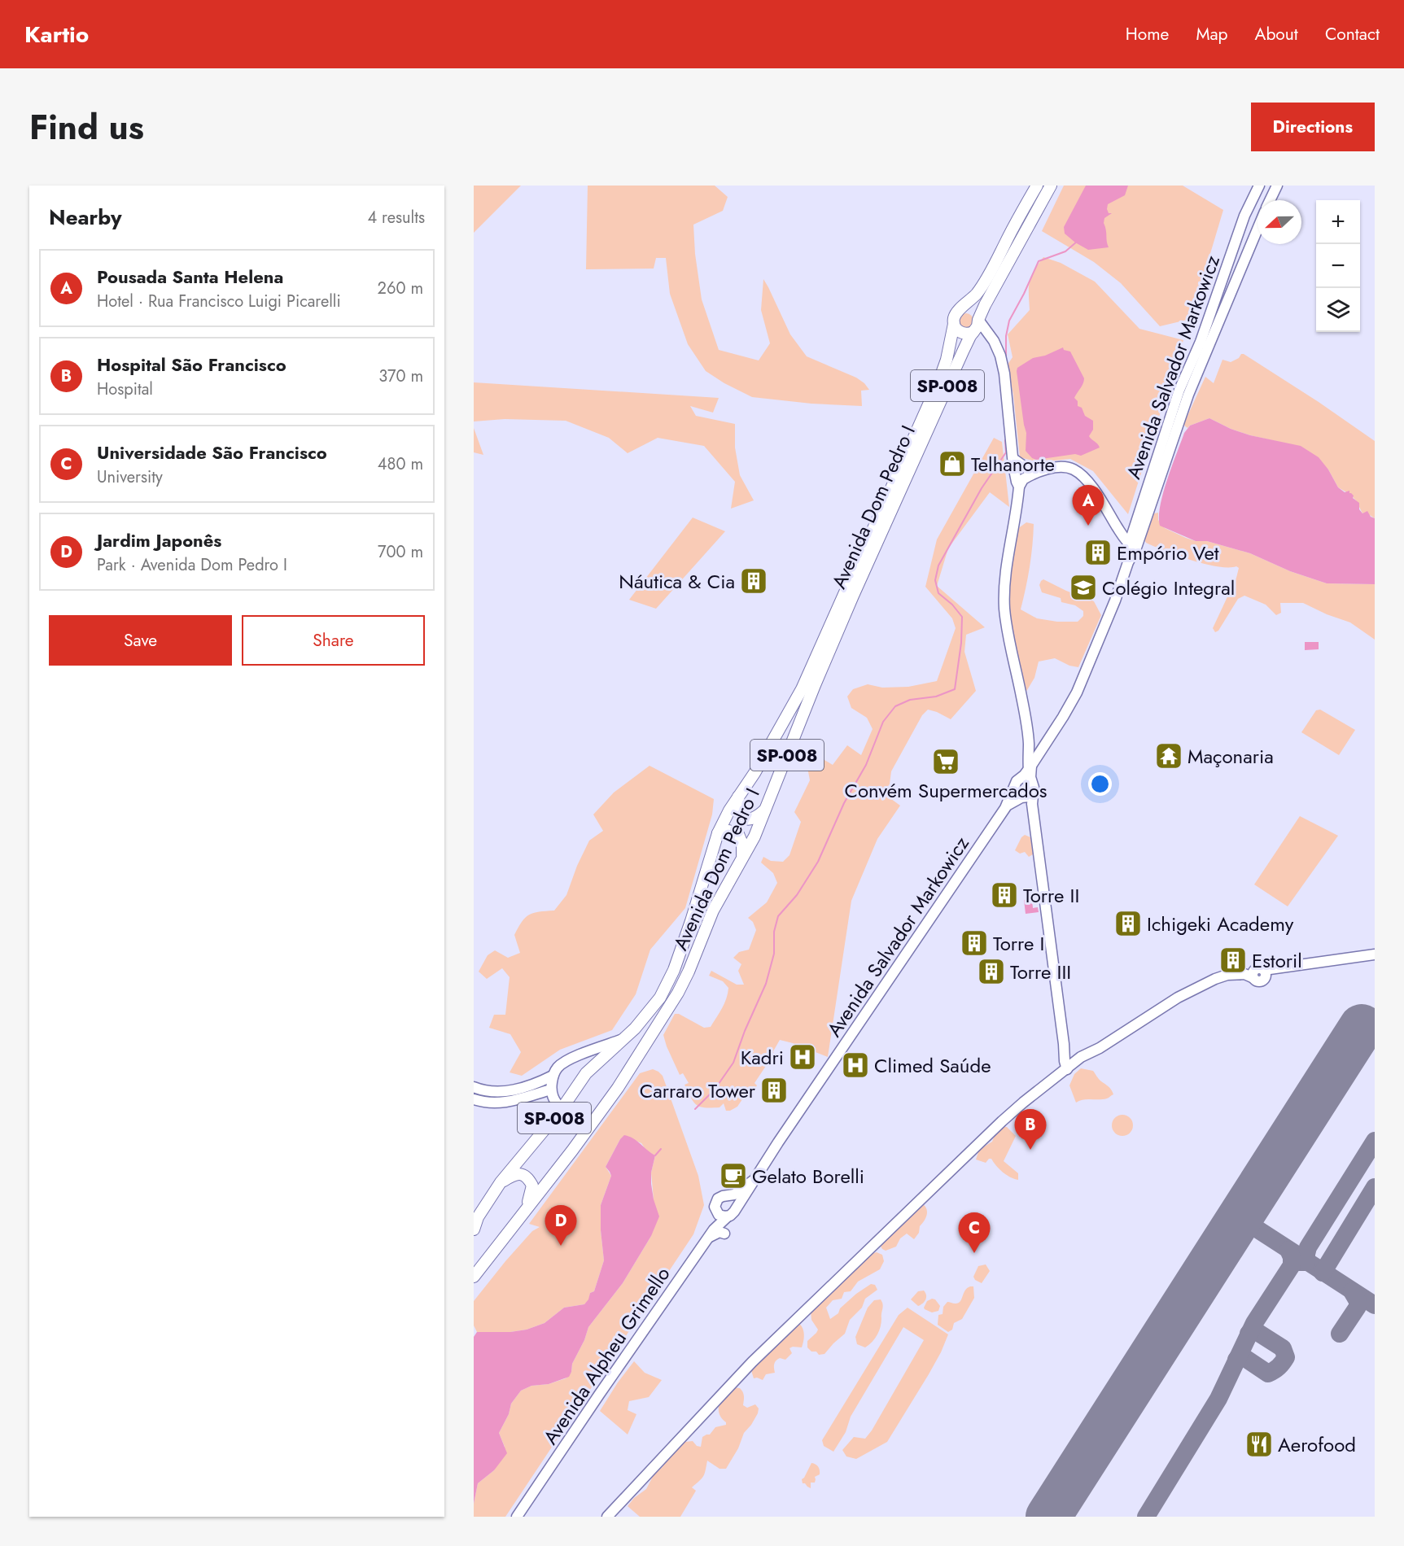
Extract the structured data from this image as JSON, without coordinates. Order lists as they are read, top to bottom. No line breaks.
{"streets":{"main road":["SP-008","Avenida Dom Pedro I"],"street":["Avenida Salvador Markowicz","Avenida Alpheu Grimello"]},"crossings":[["Avenida Salvador Markowicz","Avenida Alpheu Grimello"],["SP-008","Avenida Dom Pedro I"]],"places":{"shop":["Telhanorte"],"building":["Empório Vet","Náutica & Cia","Torre II","Ichigeki Academy","Torre I","Estoril","Torre III","Carraro Tower"],"school or university":["Colégio Integral"],"temple":["Maçonaria"],"supermarket":["Convém Supermercados"],"hospital":["Kadri","Climed Saúde"],"cafe":["Gelato Borelli"],"restaurant":["Aerofood"]},"north":"left","page":{"header":"Kartio","nav":["Home","Map","About","Contact"],"title":"Find us","buttons":["Directions",["Save","Share"]],"heading":["Nearby","4 results"],"map_buttons":["+","−"],"list":[{"mark":"A","name":"Pousada Santa Helena","note":"Hotel · Rua Francisco Luigi Picarelli","value":"260 m"},{"mark":"B","name":"Hospital São Francisco","note":"Hospital","value":"370 m"},{"mark":"C","name":"Universidade São Francisco","note":"University","value":"480 m"},{"mark":"D","name":"Jardim Japonês","note":"Park · Avenida Dom Pedro I","value":"700 m"}],"pins":["A","B","D","C"]}}
